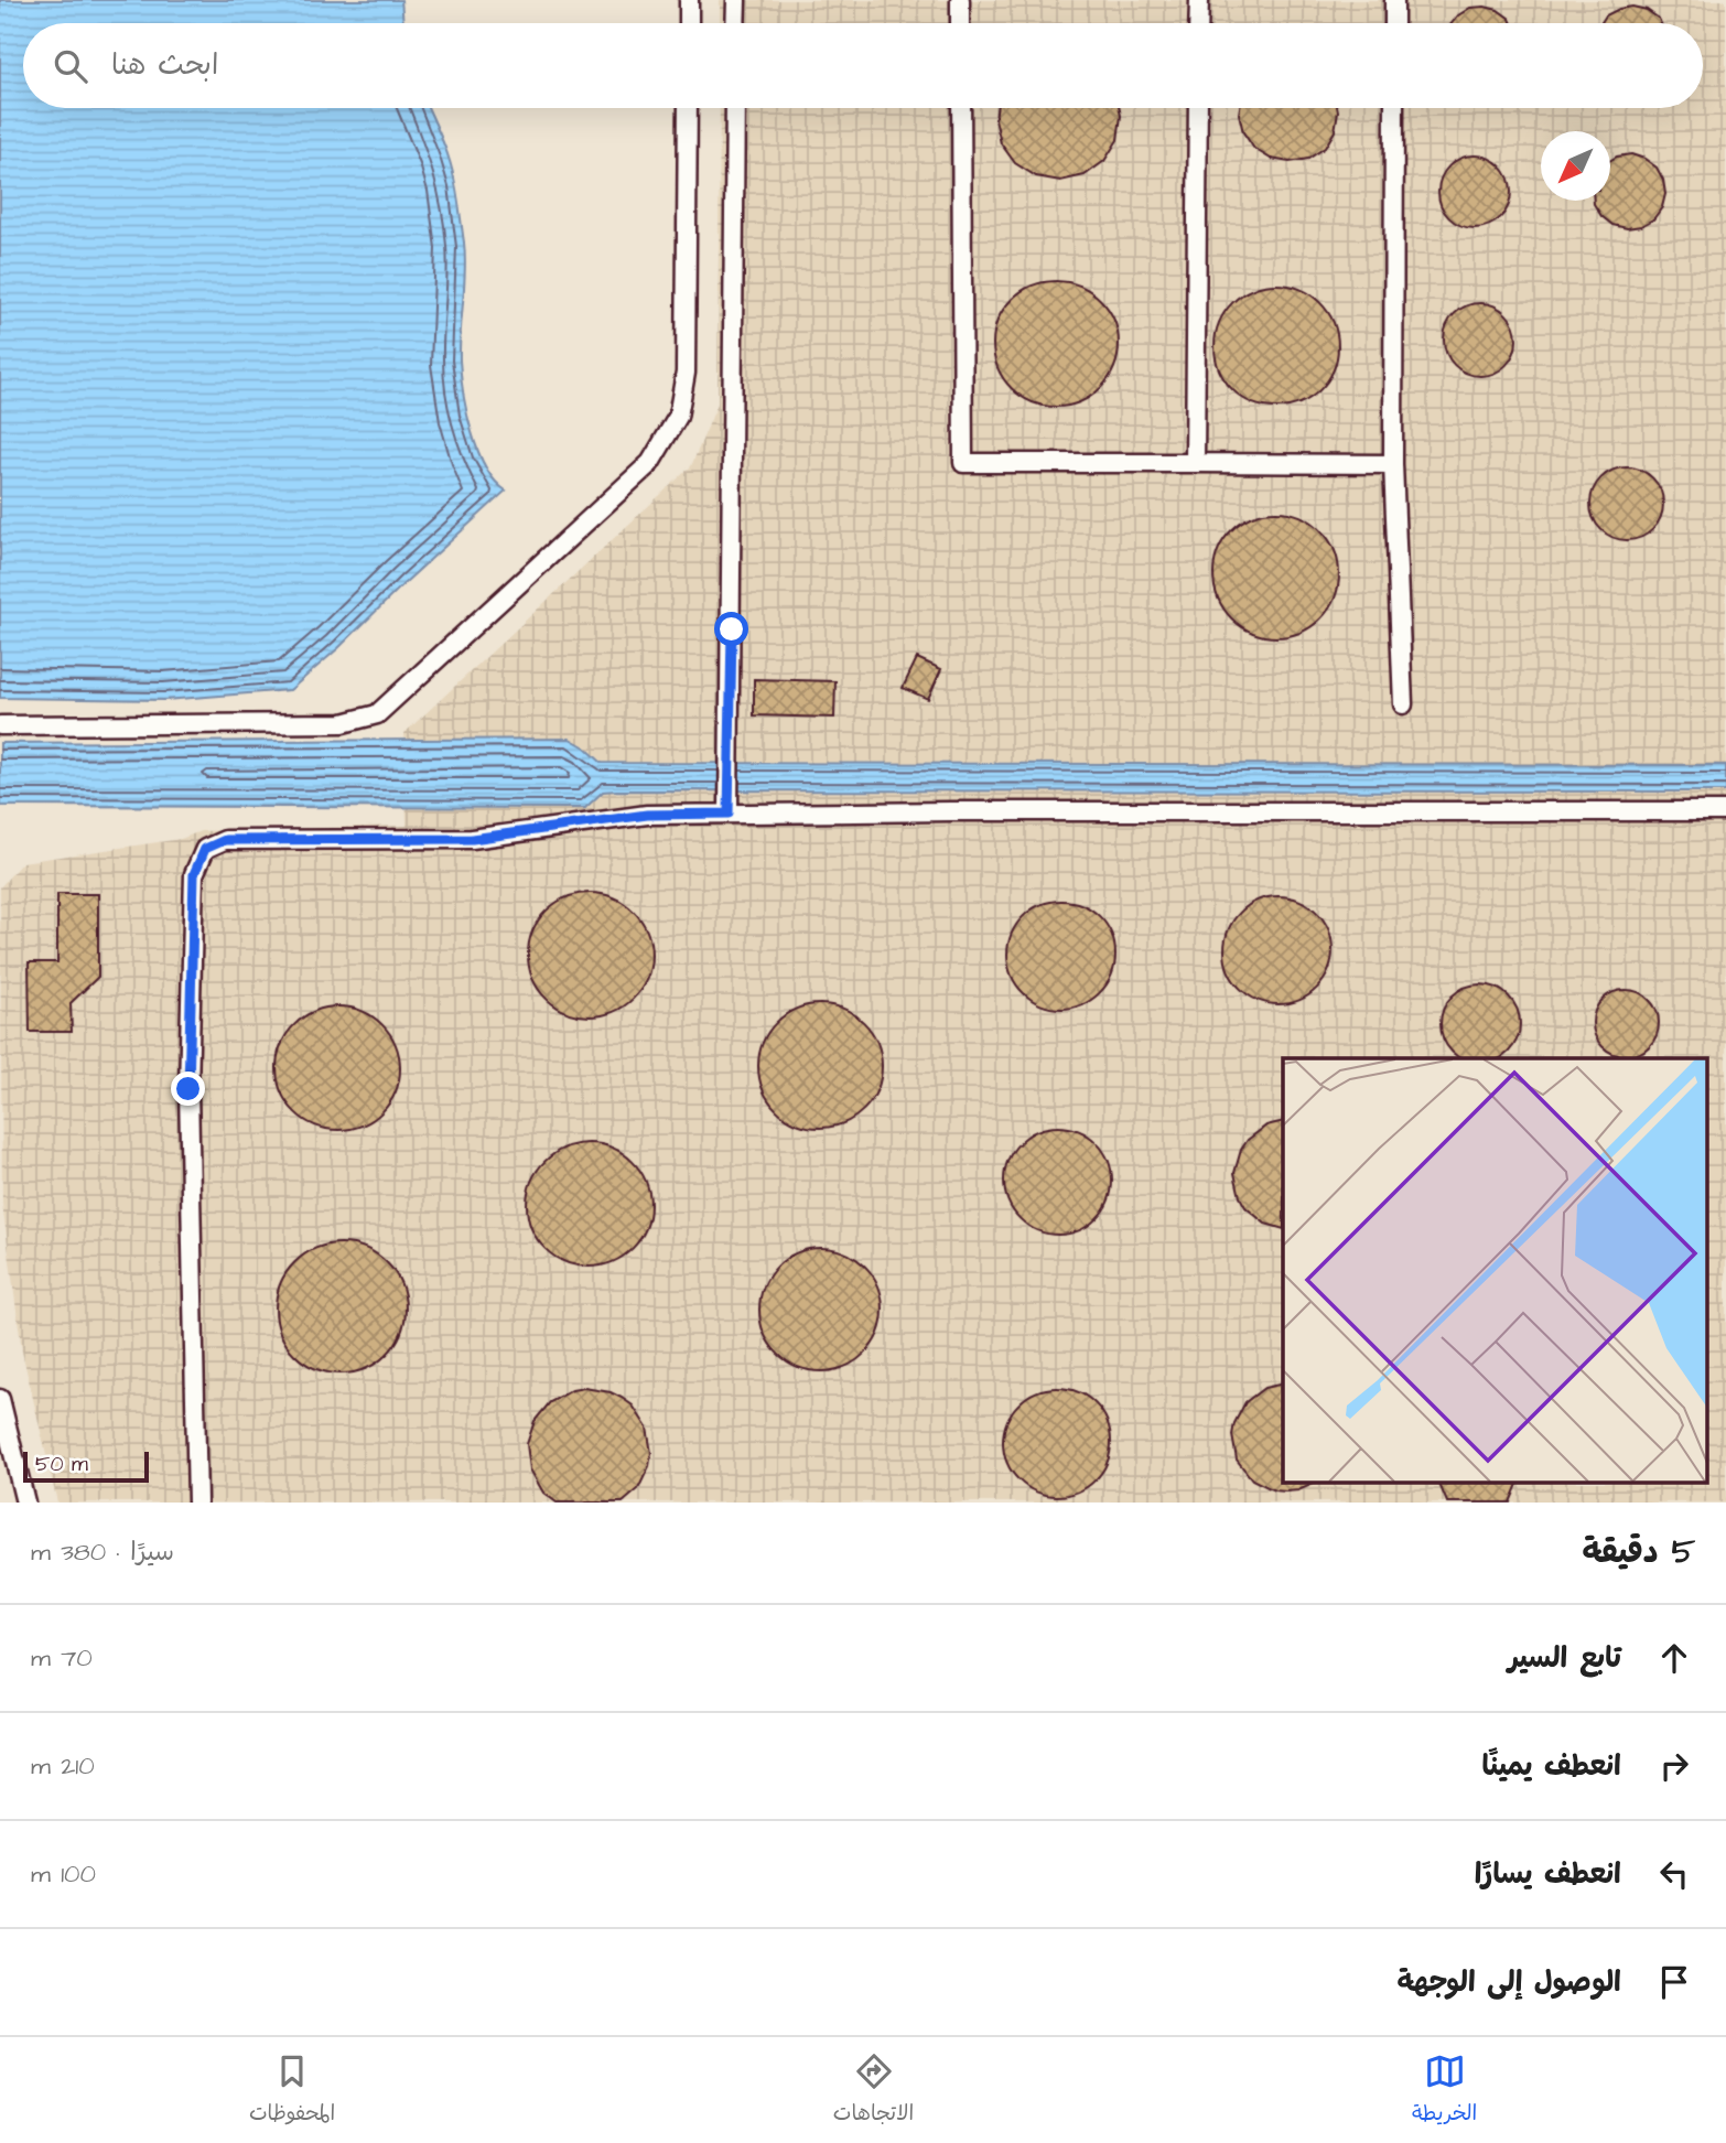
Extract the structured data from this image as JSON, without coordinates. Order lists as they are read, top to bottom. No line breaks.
{"scale_bar":"50 m","north":"bottom left","page":{"search":"ابحث هنا","scale":"50 m","heading":["5 دقيقة","سيرًا · 380 m"],"list":[["تابع السير","70 m"],["انعطف يمينًا","210 m"],["انعطف يسارًا","100 m"],"الوصول إلى الوجهة"],"nav":["الخريطة","الاتجاهات","المحفوظات"]}}
